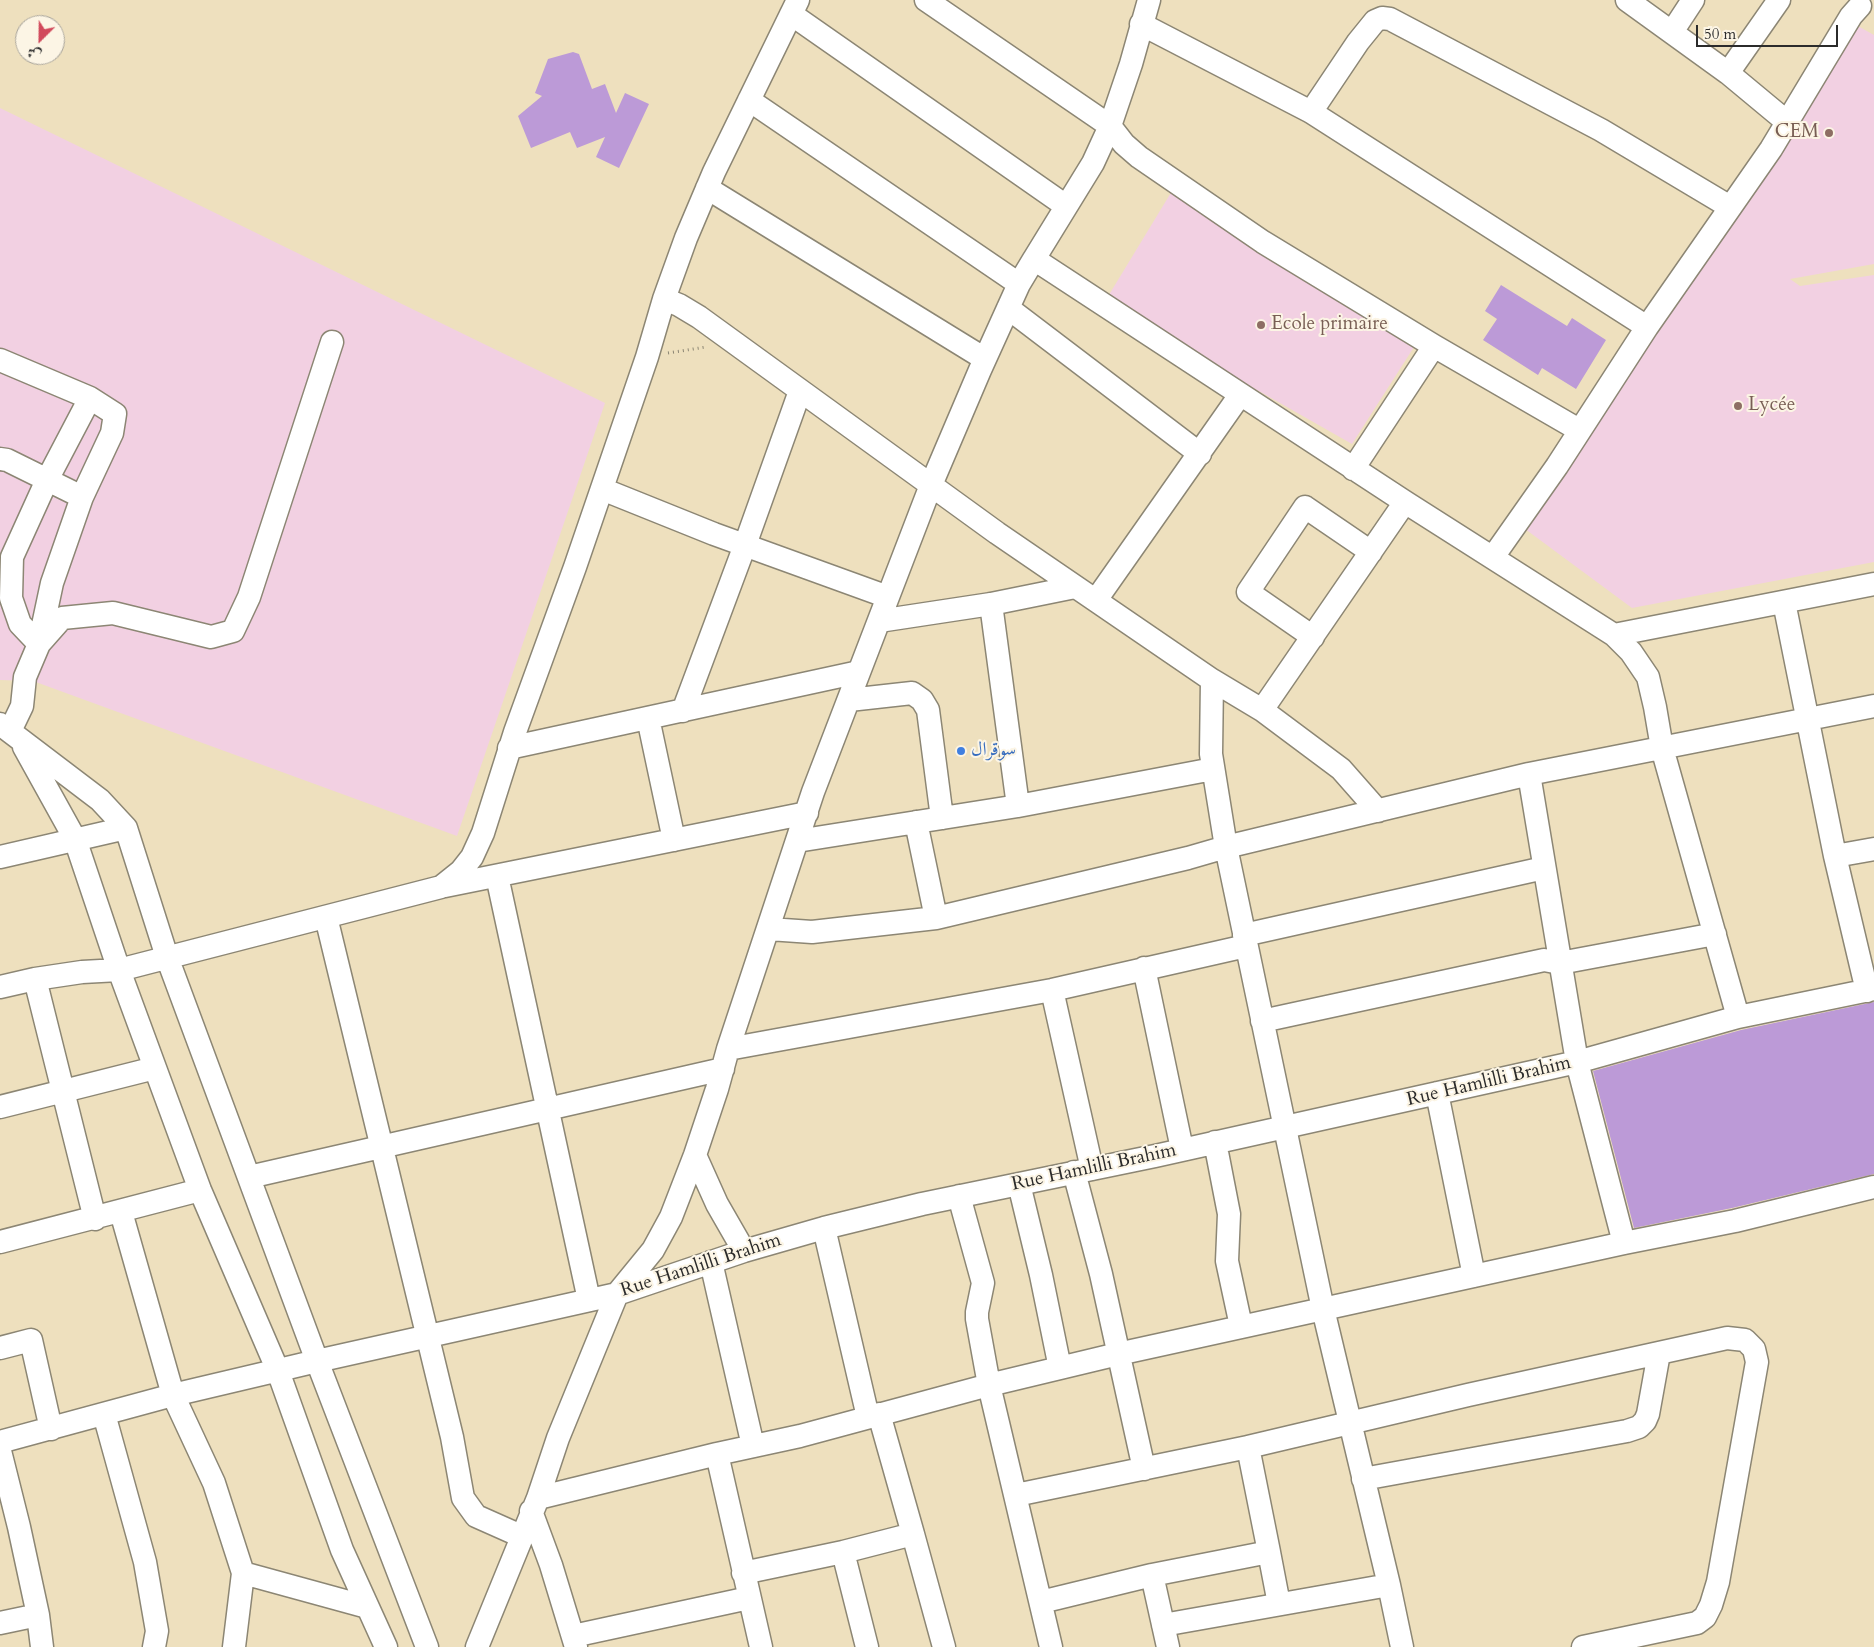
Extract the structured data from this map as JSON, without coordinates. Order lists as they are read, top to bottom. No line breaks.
{"streets":{"street":["Rue Hamlilli Brahim"]},"places":["CEM","Ecole primaire","Lycée","سوقرال"],"scale_bar":"50 m","north":"bottom left"}
